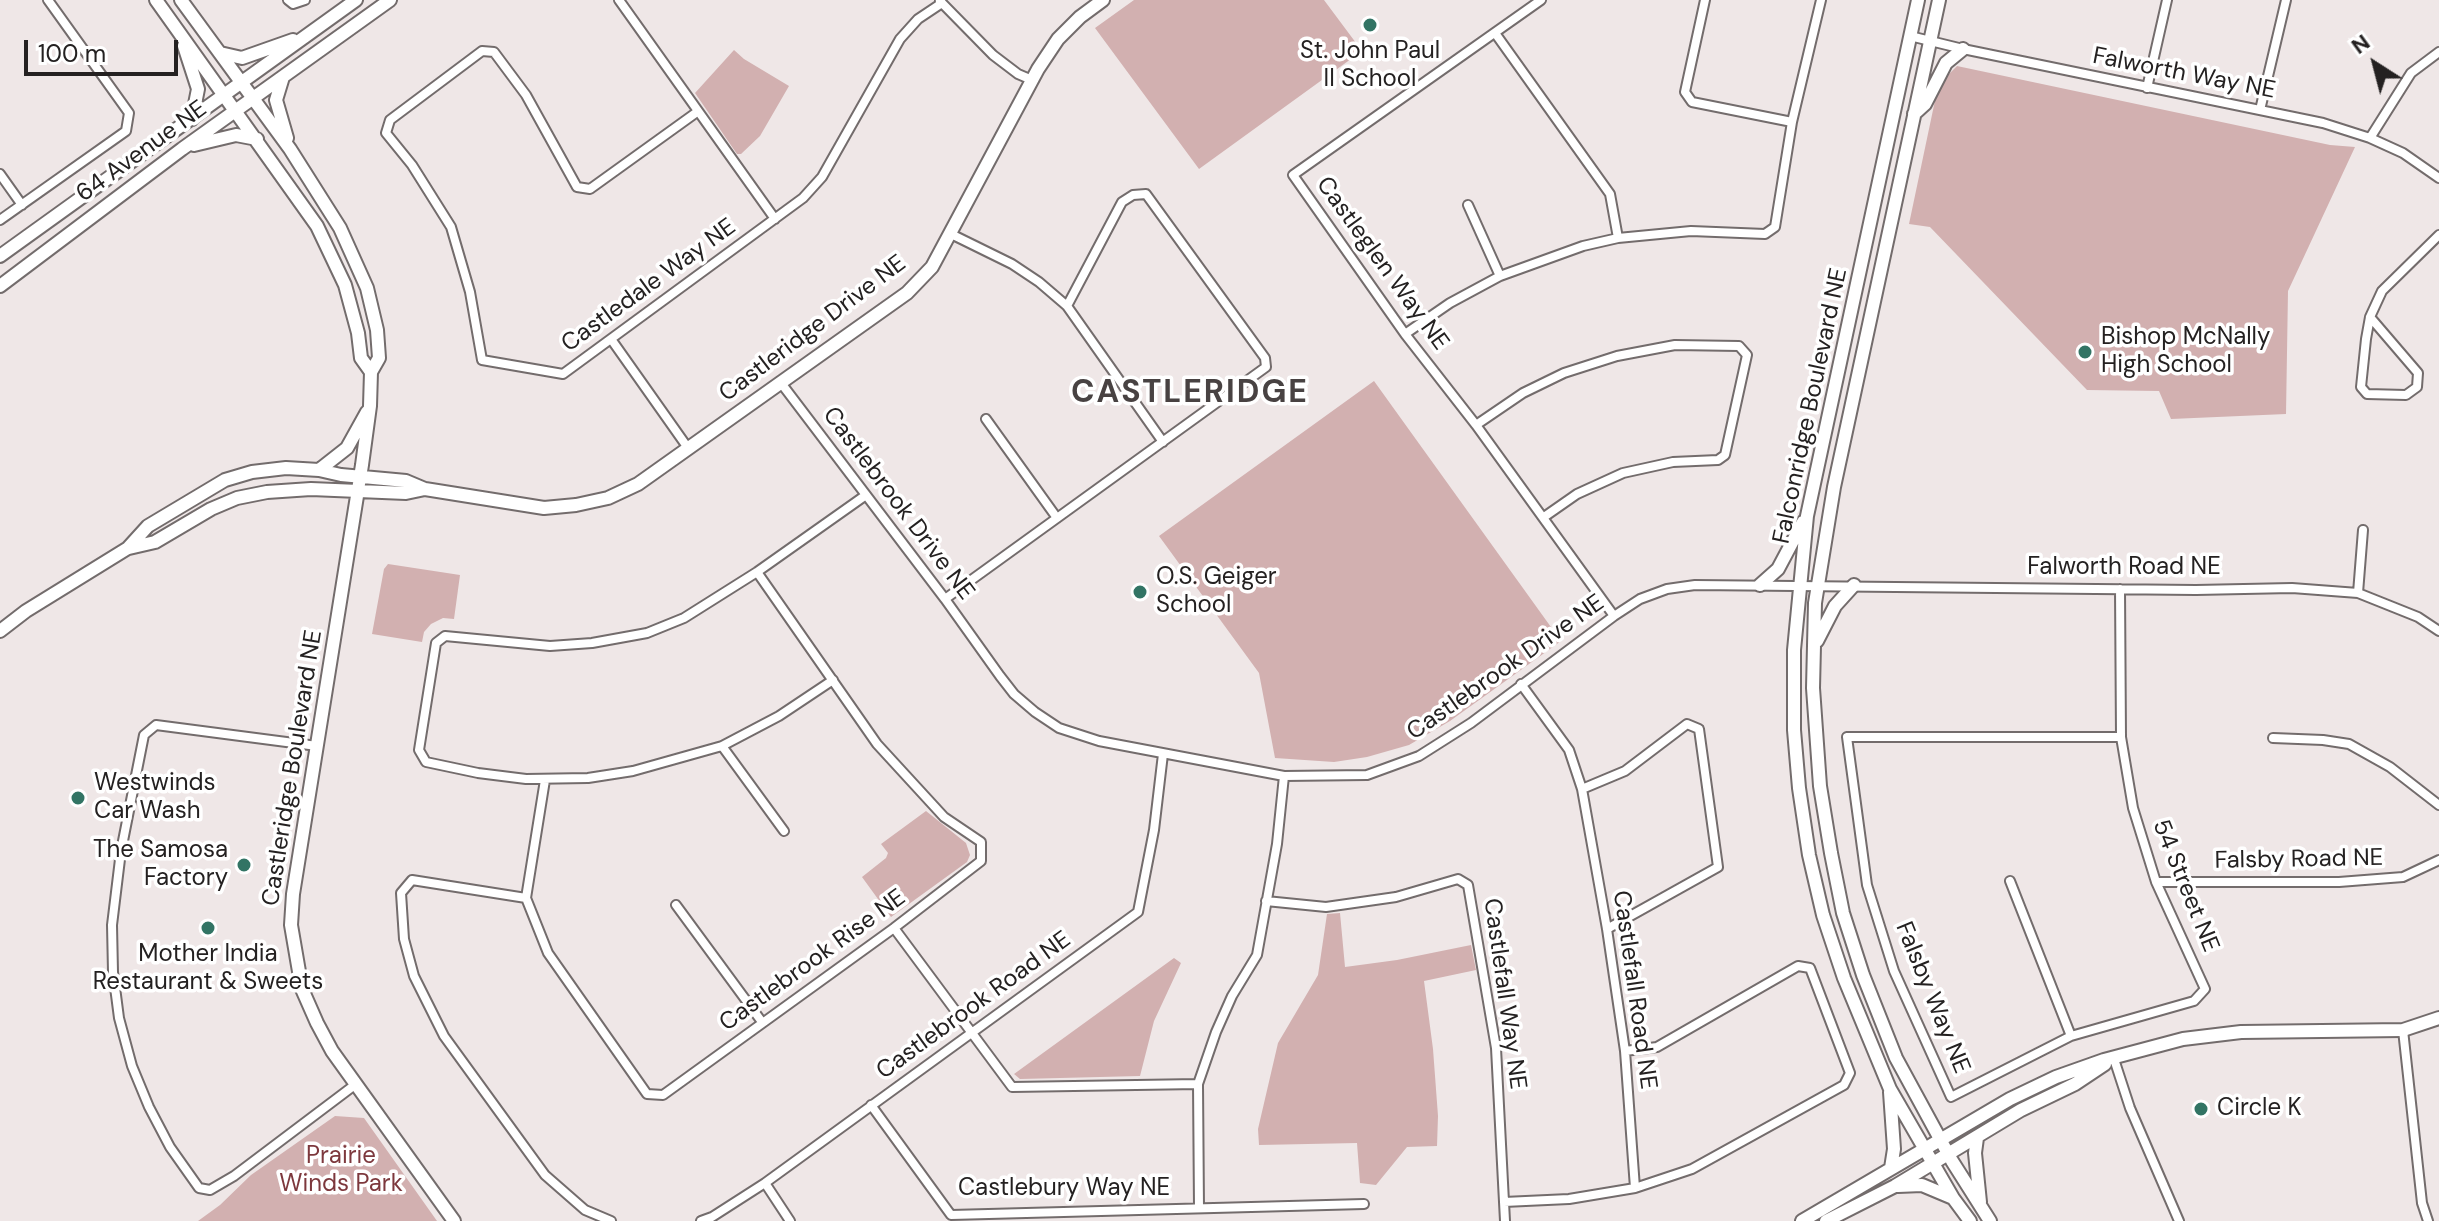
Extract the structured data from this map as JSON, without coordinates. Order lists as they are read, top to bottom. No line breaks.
{"streets":{"street":["Falworth Way NE","64 Avenue NE","Castleglen Way NE","Castledale Way NE","Castleridge Drive NE","Falconridge Boulevard NE","Castlebrook Drive NE","Falworth Road NE","Castleridge Boulevard NE","Falsby Road NE","54 Street NE","Castlebrook Rise NE","Castlefall Road NE","Castlefall Way NE","Falsby Way NE","Castlebrook Road NE","Castlebury Way NE"]},"crossings":[["Falworth Way NE","Falconridge Boulevard NE"],["64 Avenue NE","Castleridge Boulevard NE"],["Castleglen Way NE","Castlebrook Drive NE"],["Castleridge Drive NE","Castlebrook Drive NE"],["Castleridge Drive NE","Castleridge Boulevard NE"],["Falconridge Boulevard NE","Castlebrook Drive NE"],["Falconridge Boulevard NE","Falworth Road NE"],["Castlebrook Drive NE","Falworth Road NE"],["Castlebrook Drive NE","Castlefall Road NE"],["Castlebrook Drive NE","Castlebrook Road NE"],["Castlebrook Drive NE","Castlebury Way NE"],["Falworth Road NE","54 Street NE"],["Falsby Road NE","54 Street NE"],["54 Street NE","Falsby Way NE"],["Castlefall Way NE","Castlebury Way NE"],["Castlebrook Road NE","Castlebury Way NE"]],"districts":["CASTLERIDGE"],"parks":["Prairie Winds Park"],"places":["St. John Paul II School","Bishop McNally High School","O.S. Geiger School","Westwinds Car Wash","The Samosa Factory","Mother India Restaurant & Sweets","Circle K"],"scale_bar":"100 m","north":"top left"}
